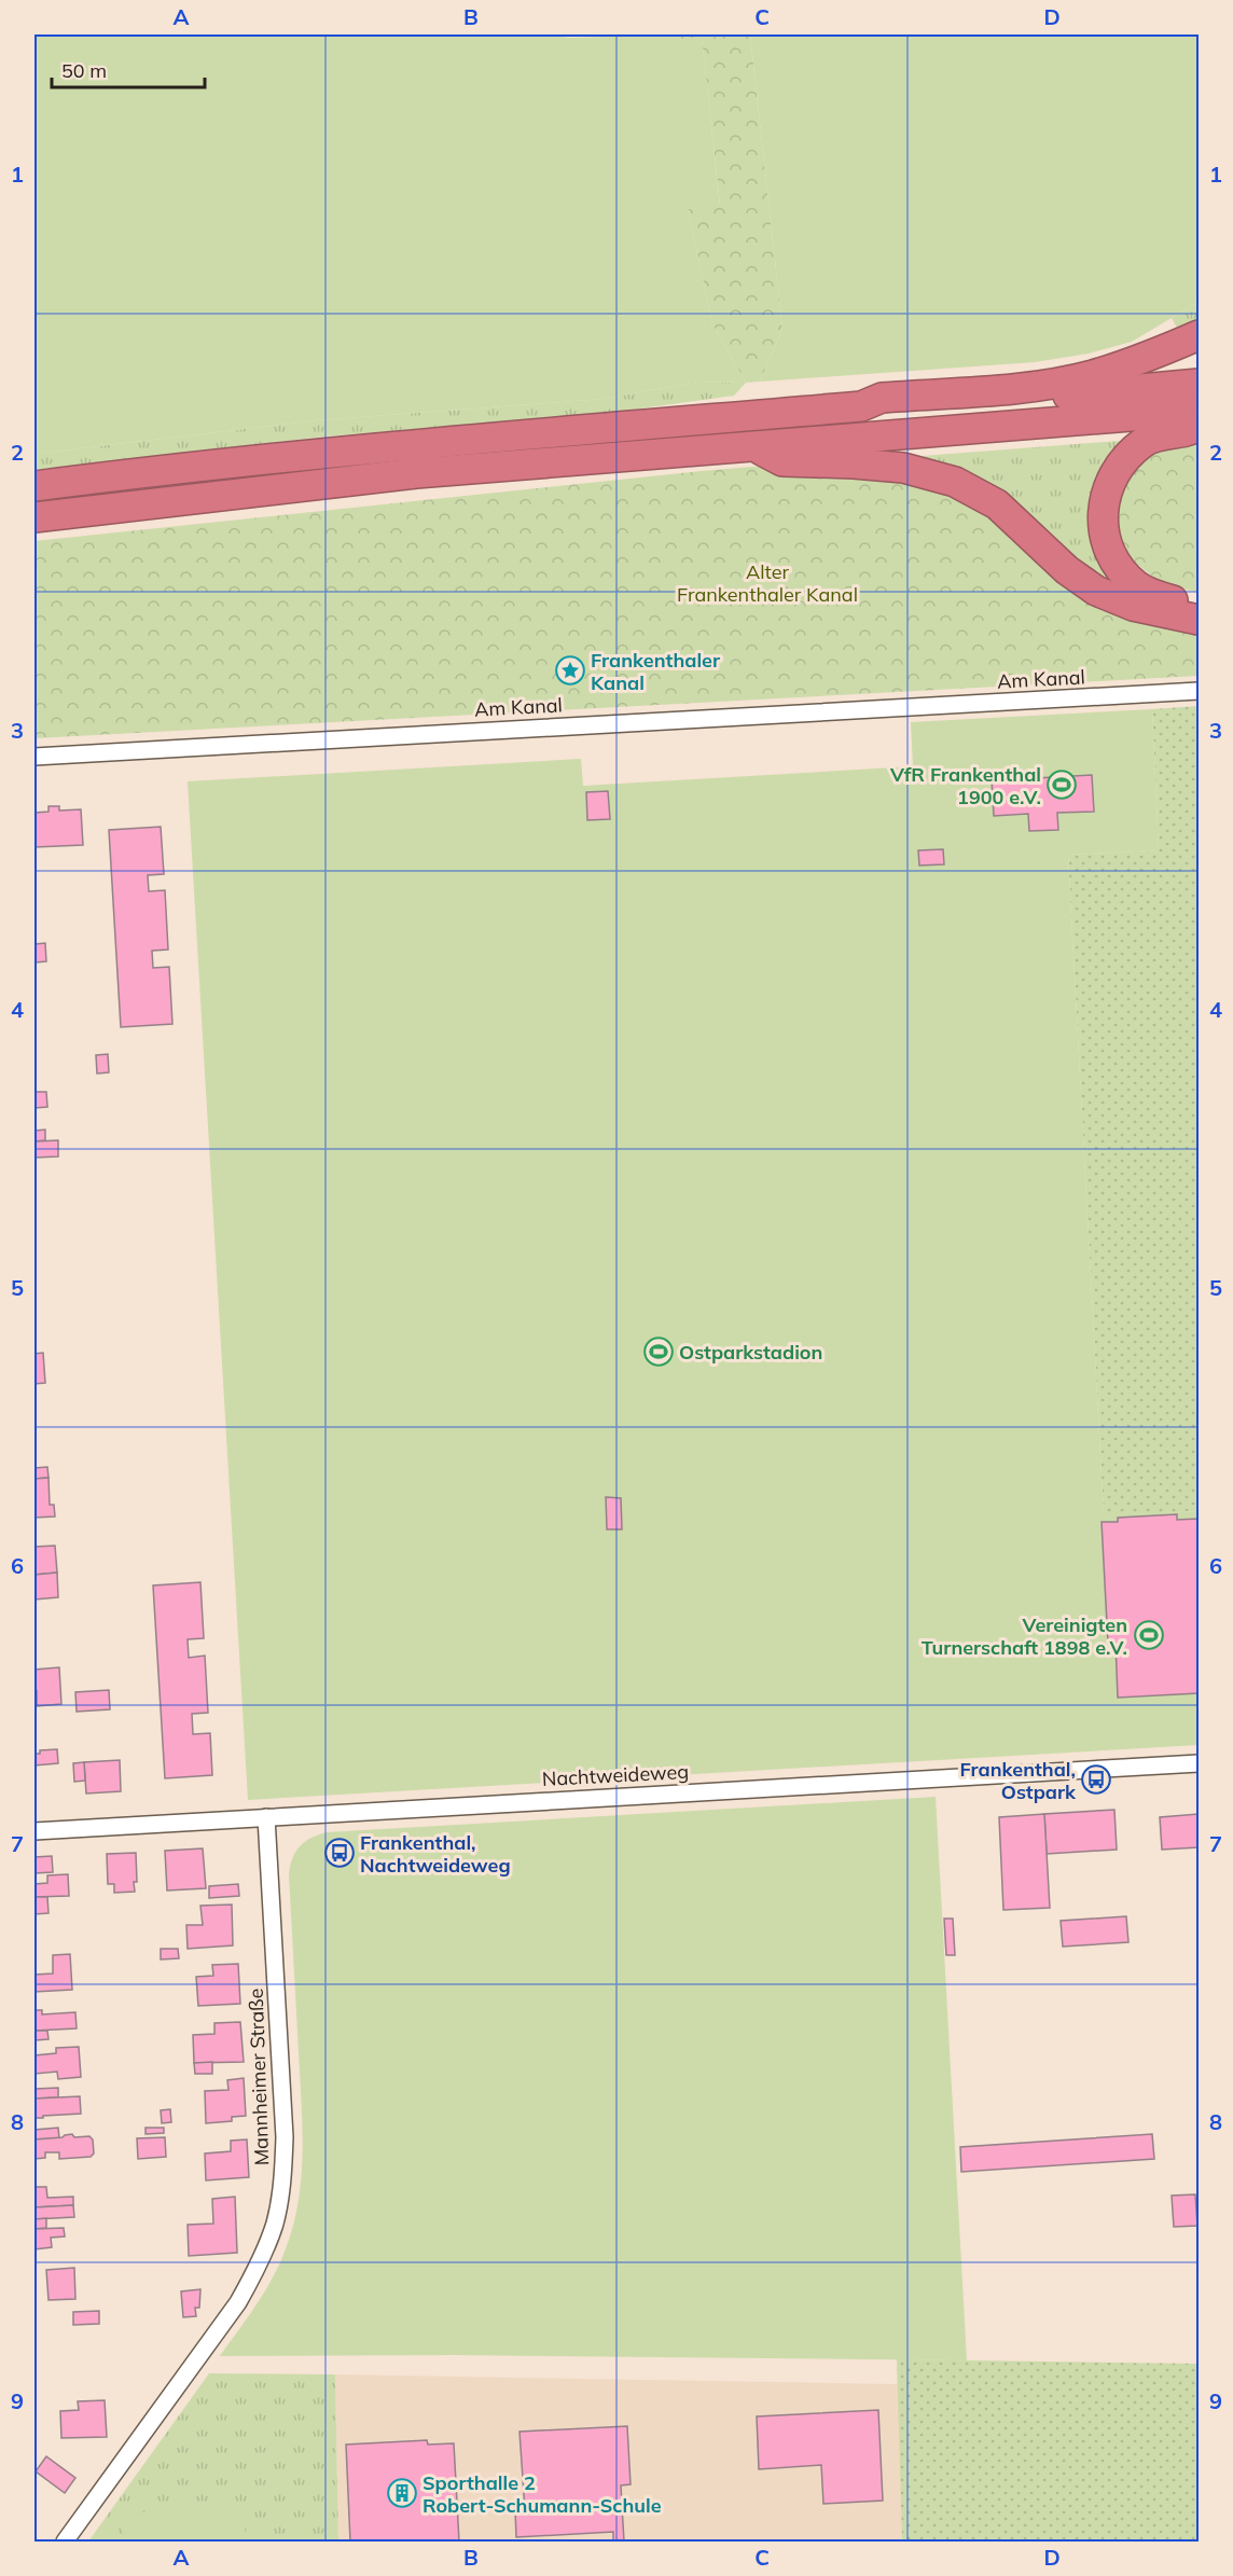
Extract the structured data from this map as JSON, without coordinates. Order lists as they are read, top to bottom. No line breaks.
{"streets":{"street":["Am Kanal","Nachtweideweg","Mannheimer Straße"]},"crossings":[["Nachtweideweg","Mannheimer Straße"]],"parks":["Alter Frankenthaler Kanal"],"places":{"place":["Frankenthaler Kanal"],"sports":["VfR Frankenthal 1900 e.V.","Ostparkstadion","Vereinigten Turnerschaft 1898 e.V."],"bus stop":["Frankenthal, Ostpark","Frankenthal, Nachtweideweg"],"building":["Sporthalle 2 Robert-Schumann-Schule"]},"scale_bar":"50 m","grid":{"columns":["A","B","C","D"],"rows":["1","2","3","4","5","6","7","8","9"]}}
